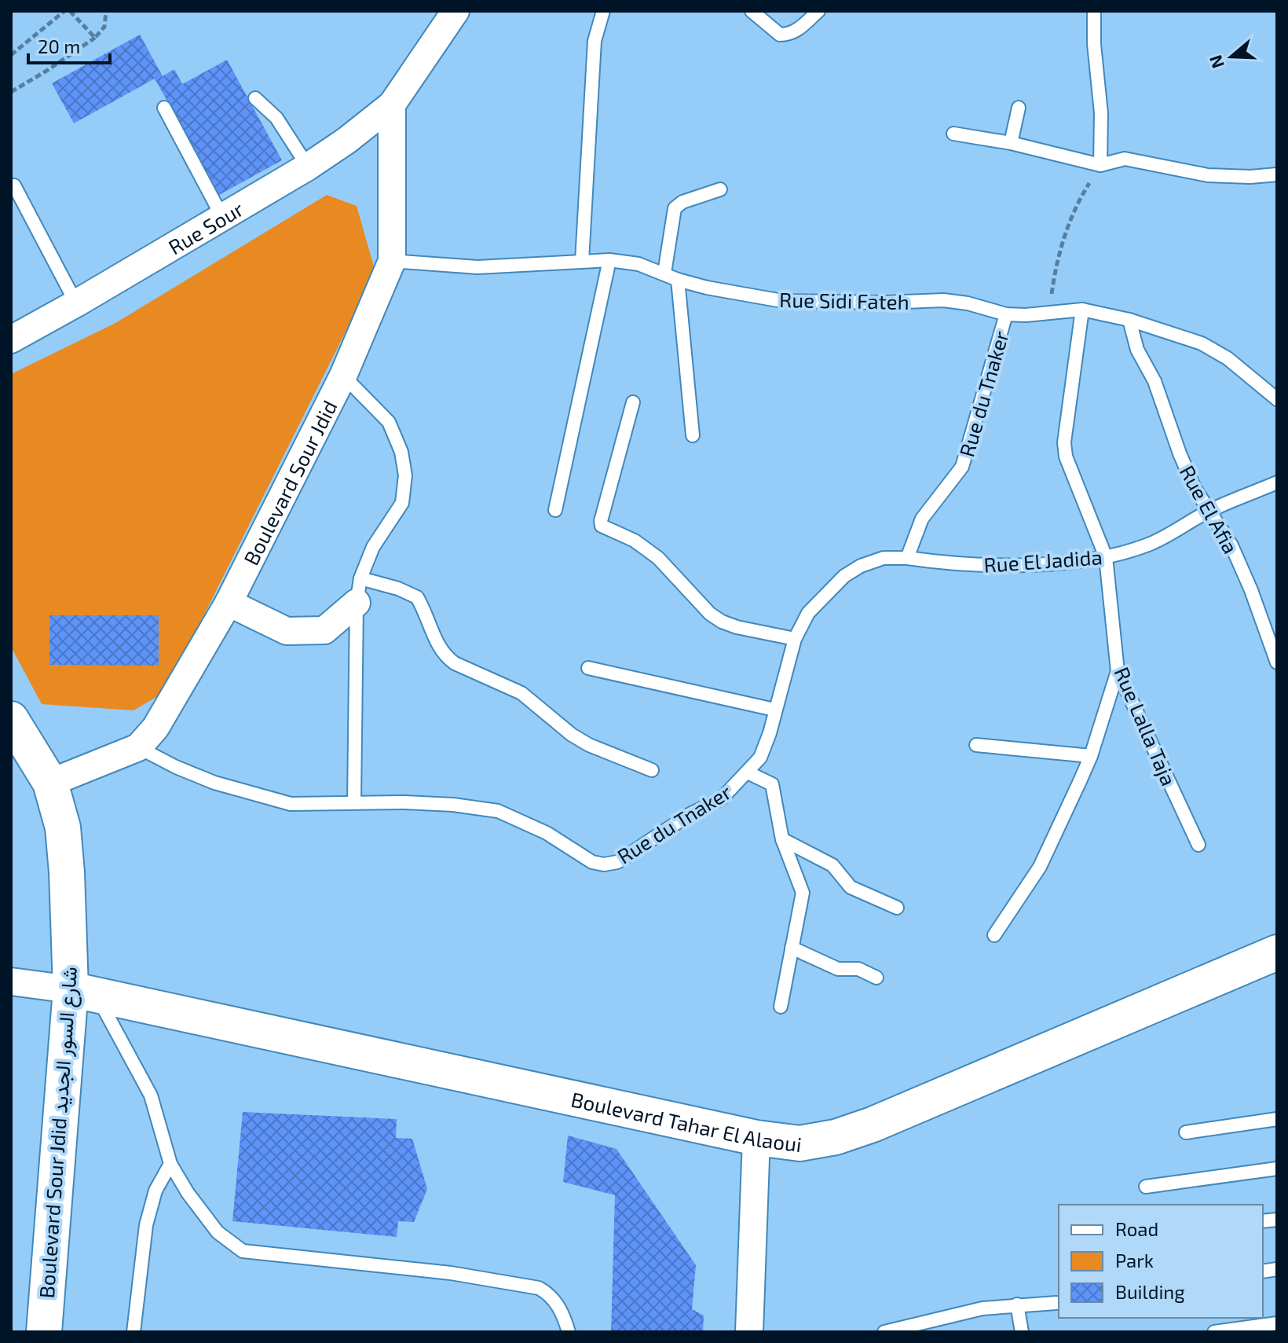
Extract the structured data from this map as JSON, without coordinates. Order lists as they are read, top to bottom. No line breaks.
{"streets":{"street":["Rue Sour","Boulevard Sour Jdid","Boulevard Tahar El Alaoui","Boulevard Sour Jdid شارع السور الجديد"],"lane":["Rue Sidi Fateh","Rue du Tnaker","Rue El Afia","Rue El Jadida","Rue Lalla Taja"]},"crossings":[["Rue Sour","Boulevard Sour Jdid"],["Rue Sidi Fateh","Rue du Tnaker"],["Rue Sidi Fateh","Boulevard Sour Jdid"],["Rue Sidi Fateh","Rue El Afia"],["Rue Sidi Fateh","Rue Lalla Taja"],["Rue du Tnaker","Boulevard Sour Jdid"],["Rue du Tnaker","Rue El Jadida"],["Boulevard Sour Jdid","Boulevard Sour Jdid شارع السور الجديد"],["Rue El Afia","Rue El Jadida"],["Rue El Jadida","Rue Lalla Taja"],["Boulevard Tahar El Alaoui","Boulevard Sour Jdid شارع السور الجديد"]],"legend":["Road","Park","Building"],"scale_bar":"20 m","north":"left"}
